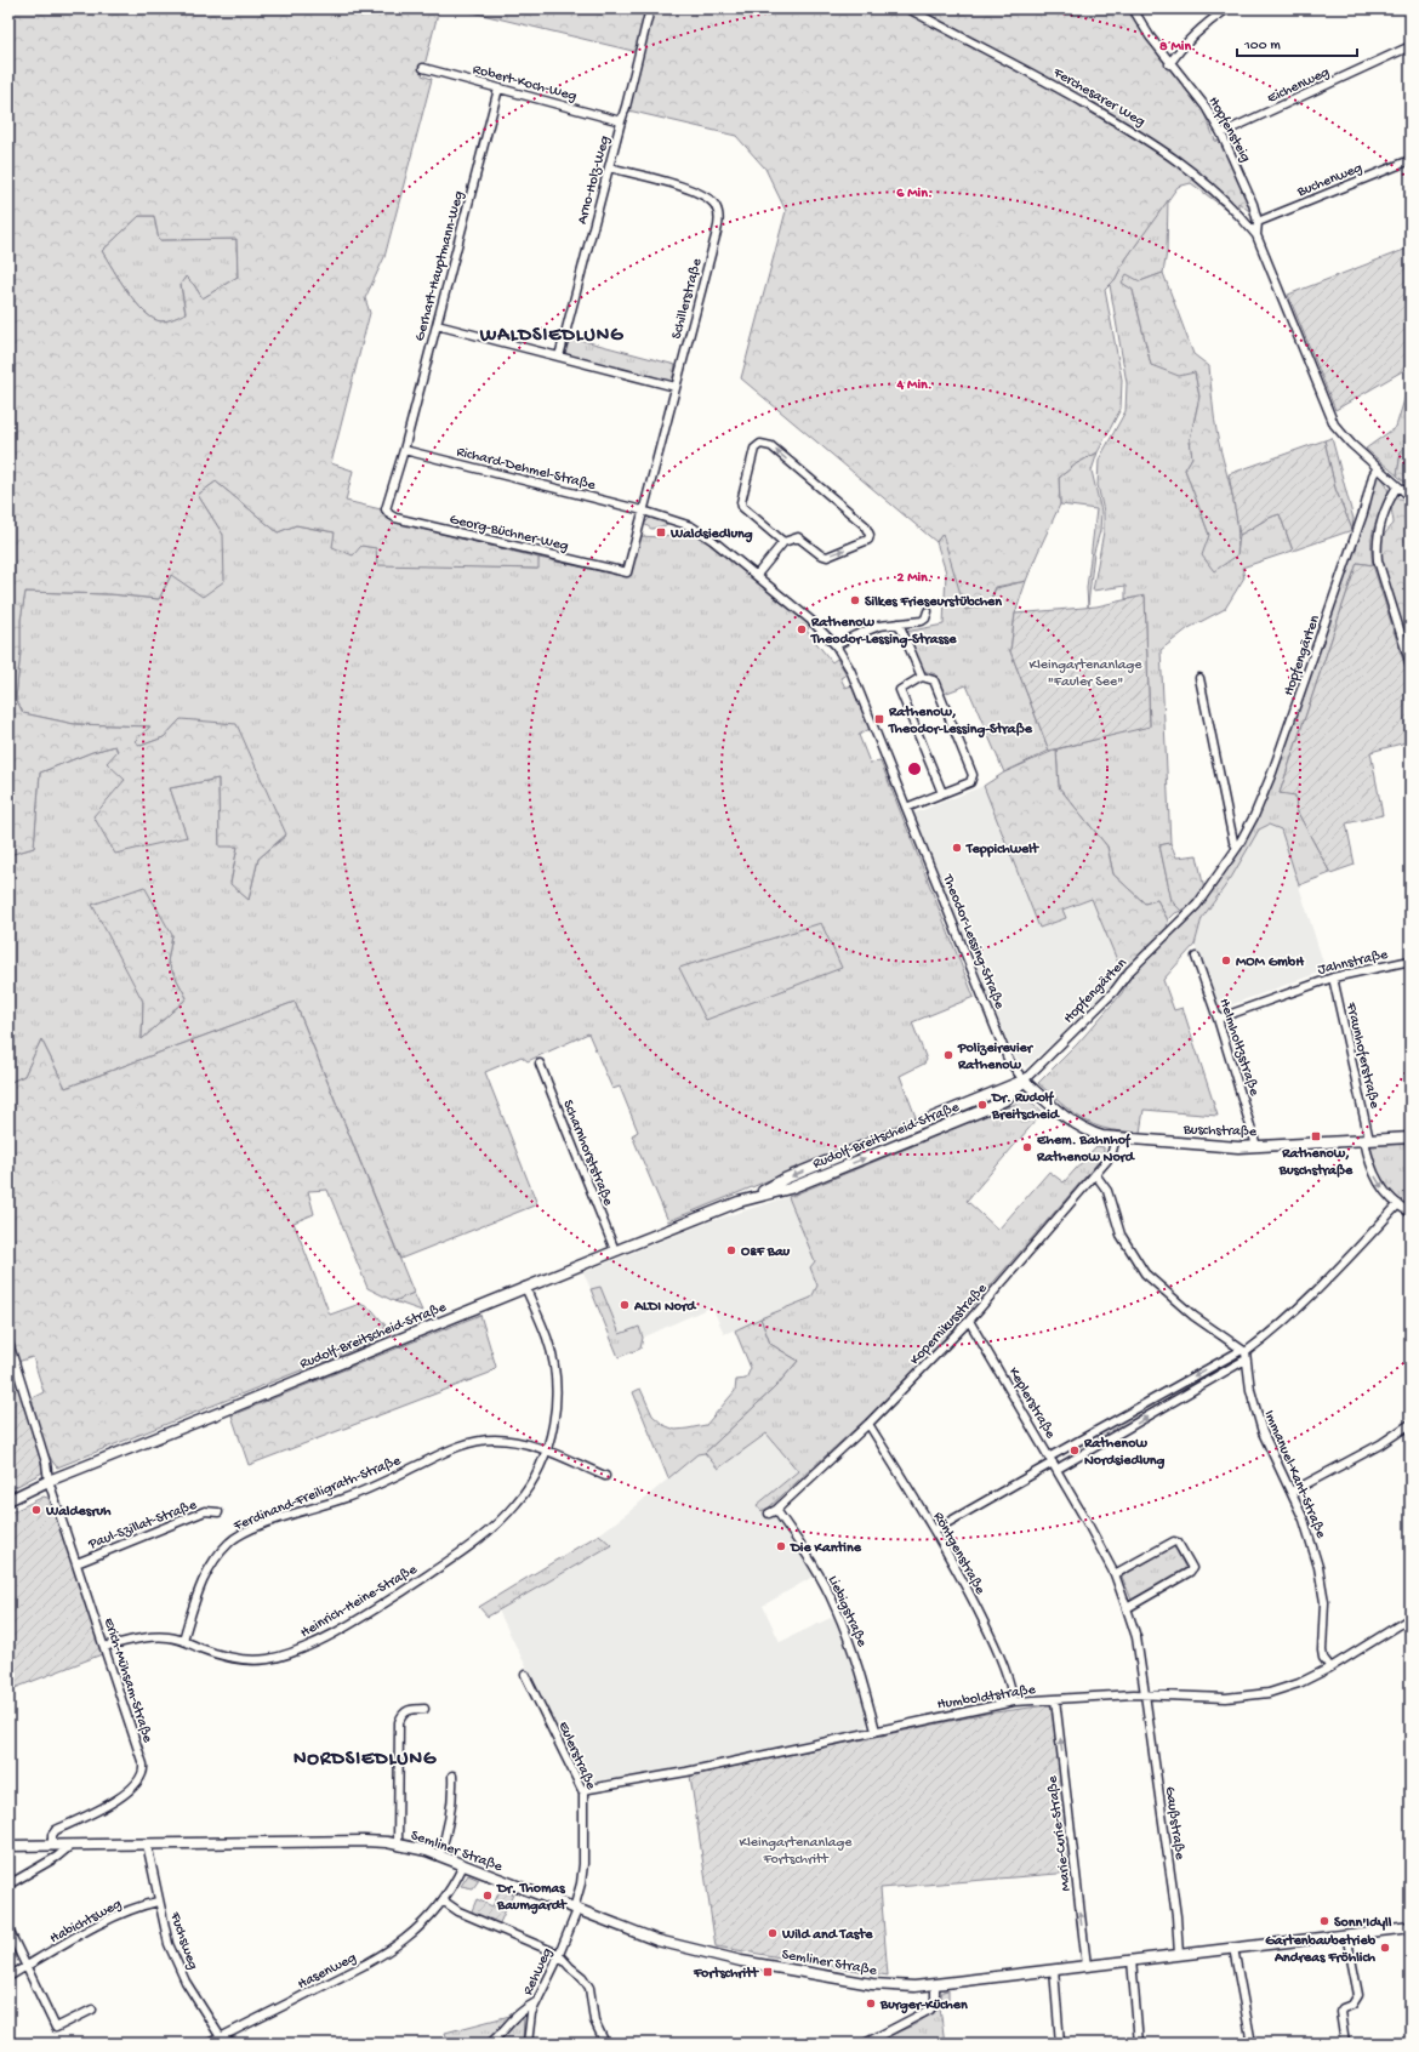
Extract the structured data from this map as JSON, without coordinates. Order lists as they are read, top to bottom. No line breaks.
{"streets":{"street":["Robert-Koch-Weg","Eichenweg","Ferchesarer Weg","Hopfensteig","Buchenweg","Arno-Holz-Weg","Gerhart-Hauptmann-Weg","Schillerstraße","Richard-Dehmel-Straße","Georg-Büchner-Weg","Hopfengärten","Theodor-Lessing-Straße","Jahnstraße","Helmholtzstraße","Fraunhoferstraße","Buschstraße","Rudolf-Breitscheid-Straße","Scharnhorststraße","Kopernikusstraße","Keplerstraße","Immanuel-Kant-Straße","Ferdinand-Freiligrath-Straße","Paul-Szillat-Straße","Röntgenstraße","Heinrich-Heine-Straße","Liebigstraße","Erich-Mühsam-Straße","Humboldtstraße","Eulerstraße","Gaußstraße","Marie-Curie-Straße","Semliner Straße","Habichtsweg","Fuchsweg","Hasenweg","Rehweg"]},"crossings":[["Robert-Koch-Weg","Arno-Holz-Weg"],["Robert-Koch-Weg","Gerhart-Hauptmann-Weg"],["Eichenweg","Hopfensteig"],["Ferchesarer Weg","Hopfensteig"],["Ferchesarer Weg","Buchenweg"],["Ferchesarer Weg","Hopfengärten"],["Hopfensteig","Buchenweg"],["Arno-Holz-Weg","Schillerstraße"],["Gerhart-Hauptmann-Weg","Richard-Dehmel-Straße"],["Gerhart-Hauptmann-Weg","Georg-Büchner-Weg"],["Schillerstraße","Richard-Dehmel-Straße"],["Schillerstraße","Georg-Büchner-Weg"],["Schillerstraße","Theodor-Lessing-Straße"],["Richard-Dehmel-Straße","Georg-Büchner-Weg"],["Richard-Dehmel-Straße","Theodor-Lessing-Straße"],["Georg-Büchner-Weg","Theodor-Lessing-Straße"],["Hopfengärten","Theodor-Lessing-Straße"],["Hopfengärten","Buschstraße"],["Hopfengärten","Rudolf-Breitscheid-Straße"],["Theodor-Lessing-Straße","Buschstraße"],["Theodor-Lessing-Straße","Rudolf-Breitscheid-Straße"],["Jahnstraße","Helmholtzstraße"],["Jahnstraße","Fraunhoferstraße"],["Helmholtzstraße","Buschstraße"],["Fraunhoferstraße","Buschstraße"],["Buschstraße","Rudolf-Breitscheid-Straße"],["Buschstraße","Kopernikusstraße"],["Rudolf-Breitscheid-Straße","Scharnhorststraße"],["Rudolf-Breitscheid-Straße","Heinrich-Heine-Straße"],["Rudolf-Breitscheid-Straße","Erich-Mühsam-Straße"],["Kopernikusstraße","Keplerstraße"],["Kopernikusstraße","Röntgenstraße"],["Kopernikusstraße","Liebigstraße"],["Keplerstraße","Humboldtstraße"],["Keplerstraße","Gaußstraße"],["Immanuel-Kant-Straße","Humboldtstraße"],["Ferdinand-Freiligrath-Straße","Heinrich-Heine-Straße"],["Paul-Szillat-Straße","Erich-Mühsam-Straße"],["Röntgenstraße","Humboldtstraße"],["Heinrich-Heine-Straße","Erich-Mühsam-Straße"],["Liebigstraße","Humboldtstraße"],["Erich-Mühsam-Straße","Semliner Straße"],["Humboldtstraße","Eulerstraße"],["Humboldtstraße","Gaußstraße"],["Humboldtstraße","Marie-Curie-Straße"],["Eulerstraße","Semliner Straße"],["Eulerstraße","Rehweg"],["Gaußstraße","Semliner Straße"],["Marie-Curie-Straße","Semliner Straße"],["Semliner Straße","Fuchsweg"],["Semliner Straße","Hasenweg"],["Semliner Straße","Rehweg"],["Habichtsweg","Fuchsweg"],["Fuchsweg","Hasenweg"]],"one_way":["Marie-Curie-Straße"],"districts":["WALDSIEDLUNG","NORDSIEDLUNG"],"parks":["Kleingartenanlage \"Fauler See\"","Kleingartenanlage Fortschritt"],"places":{"transit":["Waldsiedlung","Rathenow, Theodor-Lessing-Straße","Rathenow, Buschstraße","Fortschritt"],"other":["Silkes Frieseurstübchen","Rathenow Theodor-Lessing-Strasse","Teppichwelt","MOM GmbH","Polizeirevier Rathenow","Dr. Rudolf Breitscheid","Ehem. Bahnhof Rathenow Nord","O&F Bau","ALDI Nord","Rathenow Nordsiedlung","Waldesruh","Die Kantine","Dr. Thomas Baumgardt","Sonn'Idyll","Wild and Taste","Gartenbaubetrieb Andreas Fröhlich","Burger-Küchen"]},"scale_bar":"100 m","rings":["8 Min.","6 Min.","4 Min.","2 Min."]}
